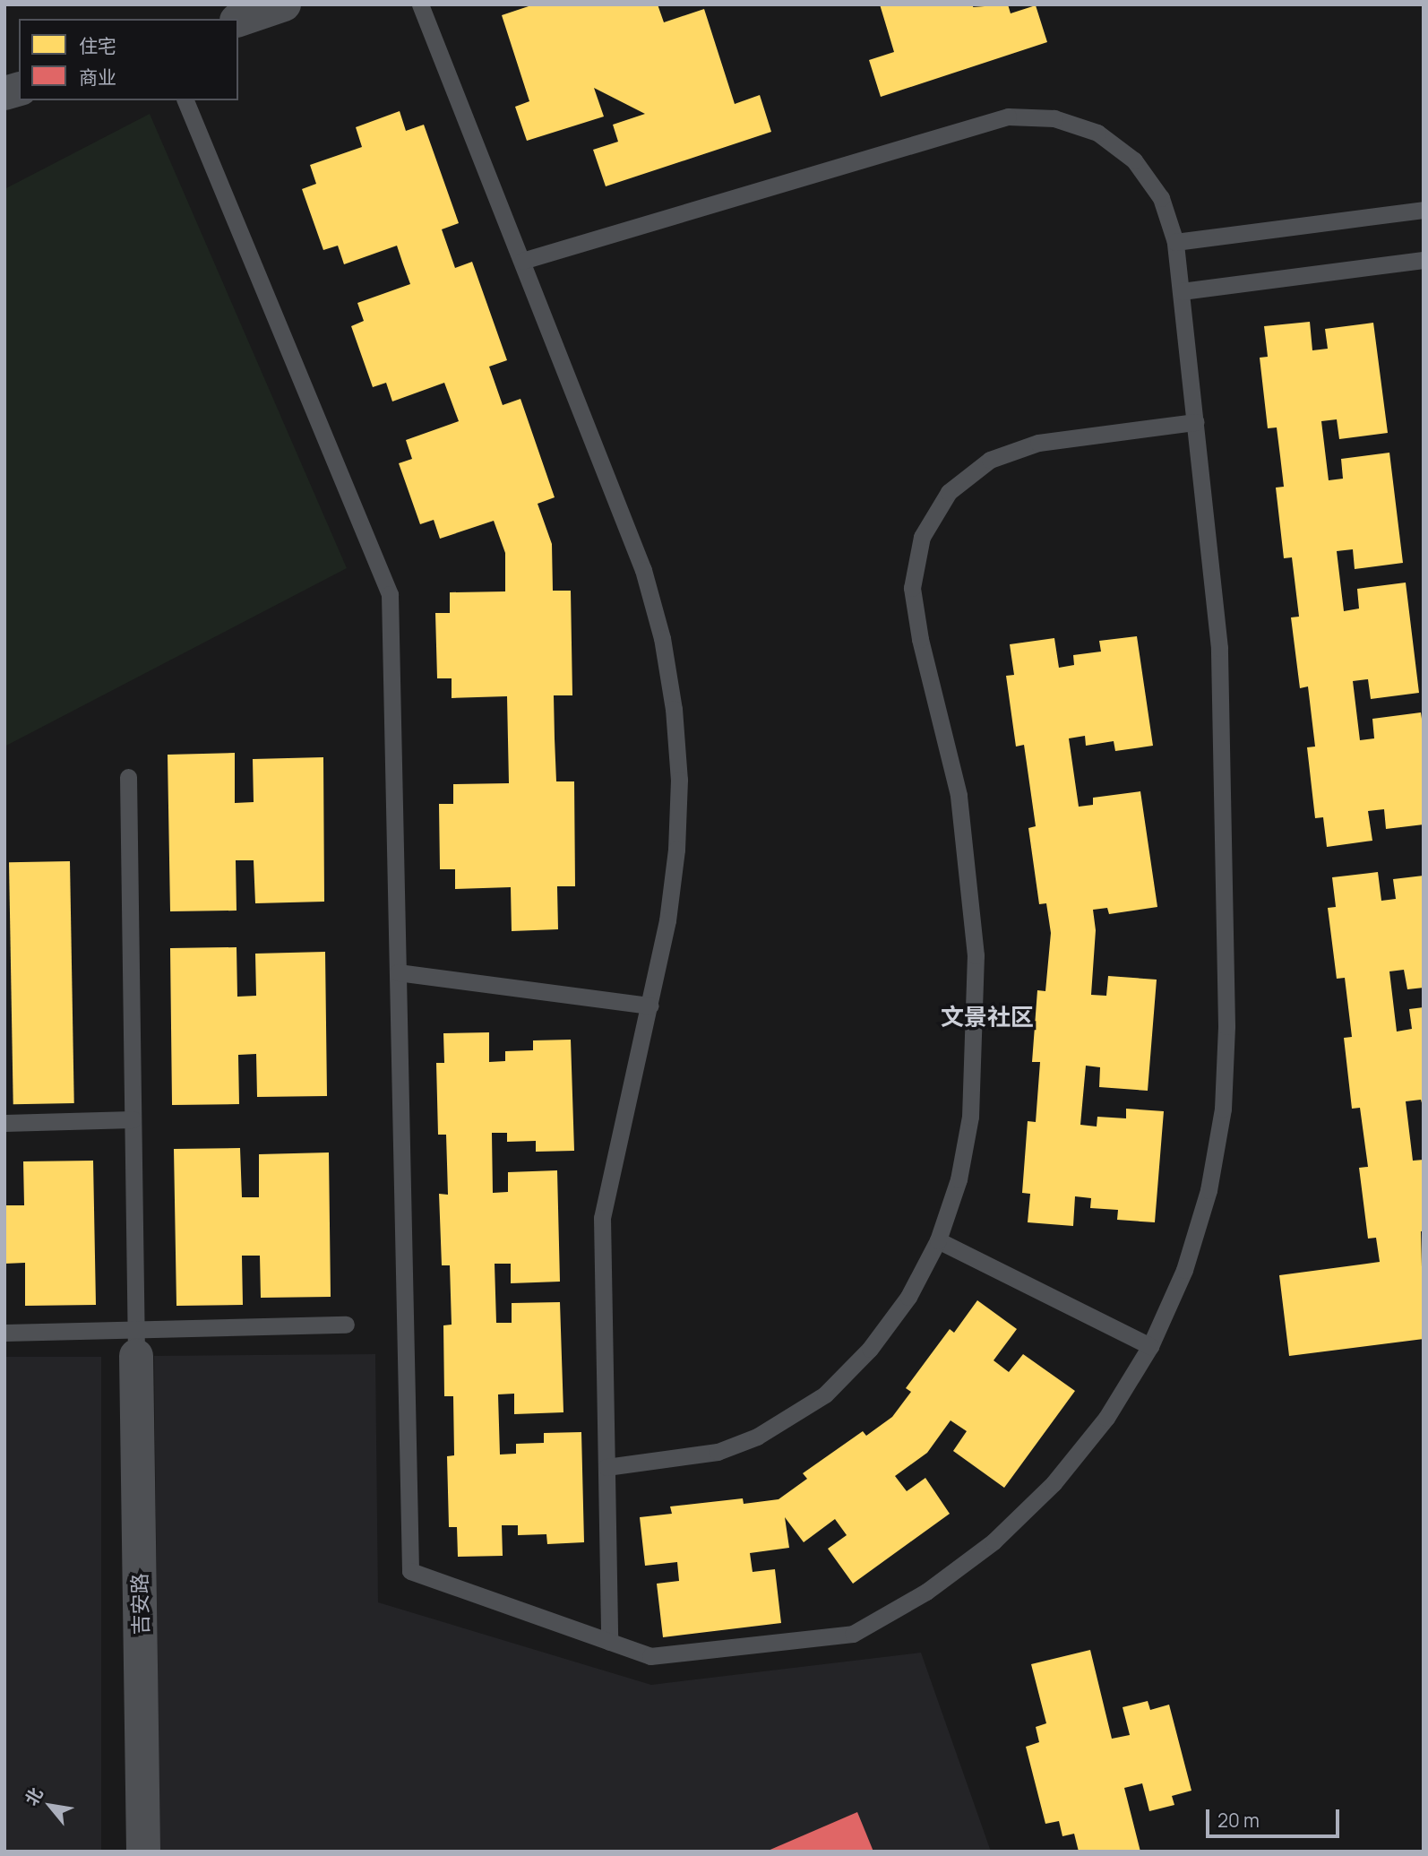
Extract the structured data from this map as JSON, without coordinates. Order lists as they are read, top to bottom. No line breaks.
{"streets":{"street":["吉安路"]},"districts":["文景社区"],"legend":["住宅","商业"],"scale_bar":"20 m","north":"top left"}
